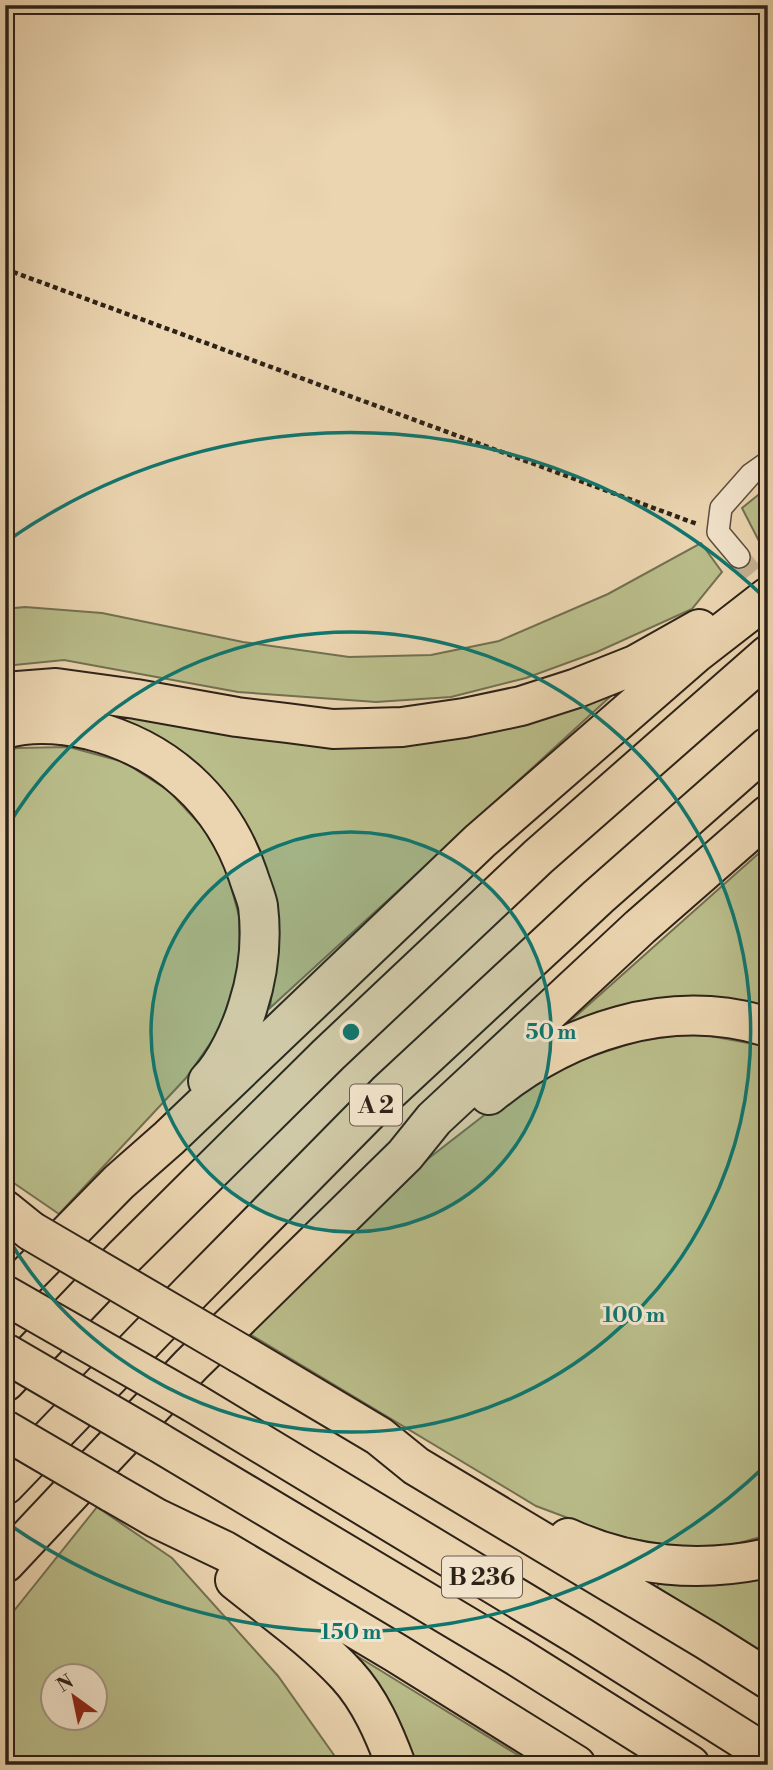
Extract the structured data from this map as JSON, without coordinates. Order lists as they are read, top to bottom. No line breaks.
{"streets":{"highway":["A 2","B 236"]},"north":"top left","rings":["50 m","100 m","150 m"]}
